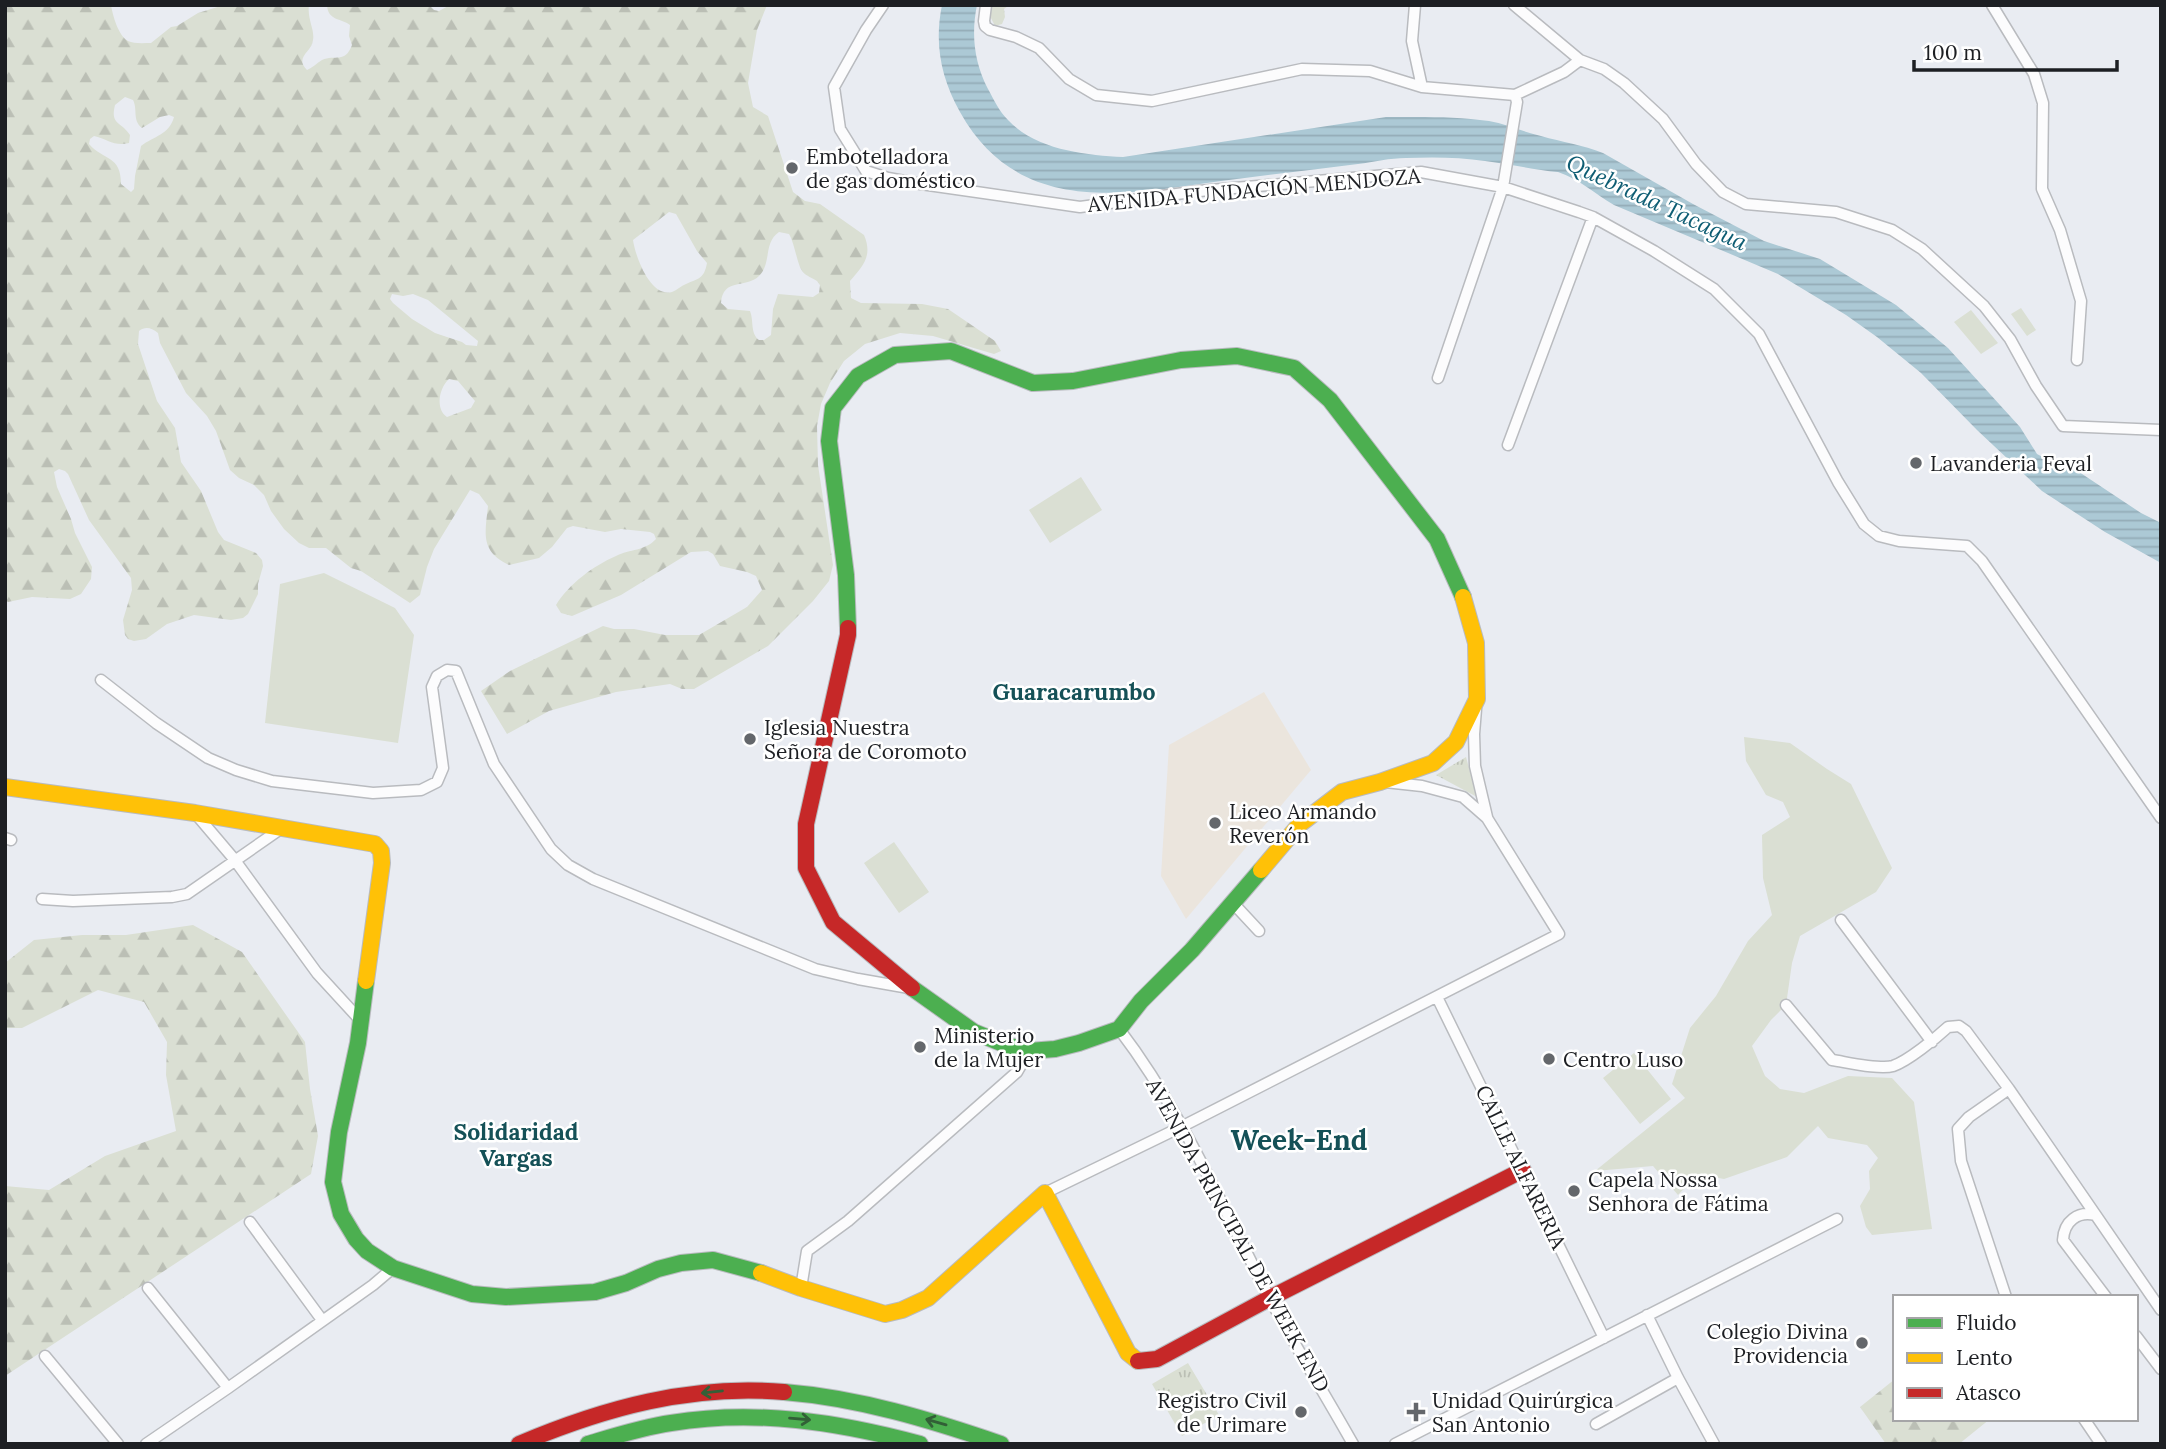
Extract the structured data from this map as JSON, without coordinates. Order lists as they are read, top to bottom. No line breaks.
{"streets":{"street":["AVENIDA FUNDACIÓN MENDOZA","CALLE ALFARERIA","AVENIDA PRINCIPAL DE WEEK END"]},"districts":["Guaracarumbo","Solidaridad Vargas","Week-End"],"water":["Quebrada Tacagua"],"places":{"other":["Embotelladora de gas doméstico","Lavanderia Feval","Iglesia Nuestra Señora de Coromoto","Liceo Armando Reverón","Ministerio de la Mujer","Centro Luso","Capela Nossa Senhora de Fátima","Colegio Divina Providencia","Registro Civil de Urimare"],"health":["Unidad Quirúrgica San Antonio"]},"legend":["Fluido","Lento","Atasco"],"scale_bar":"100 m"}
